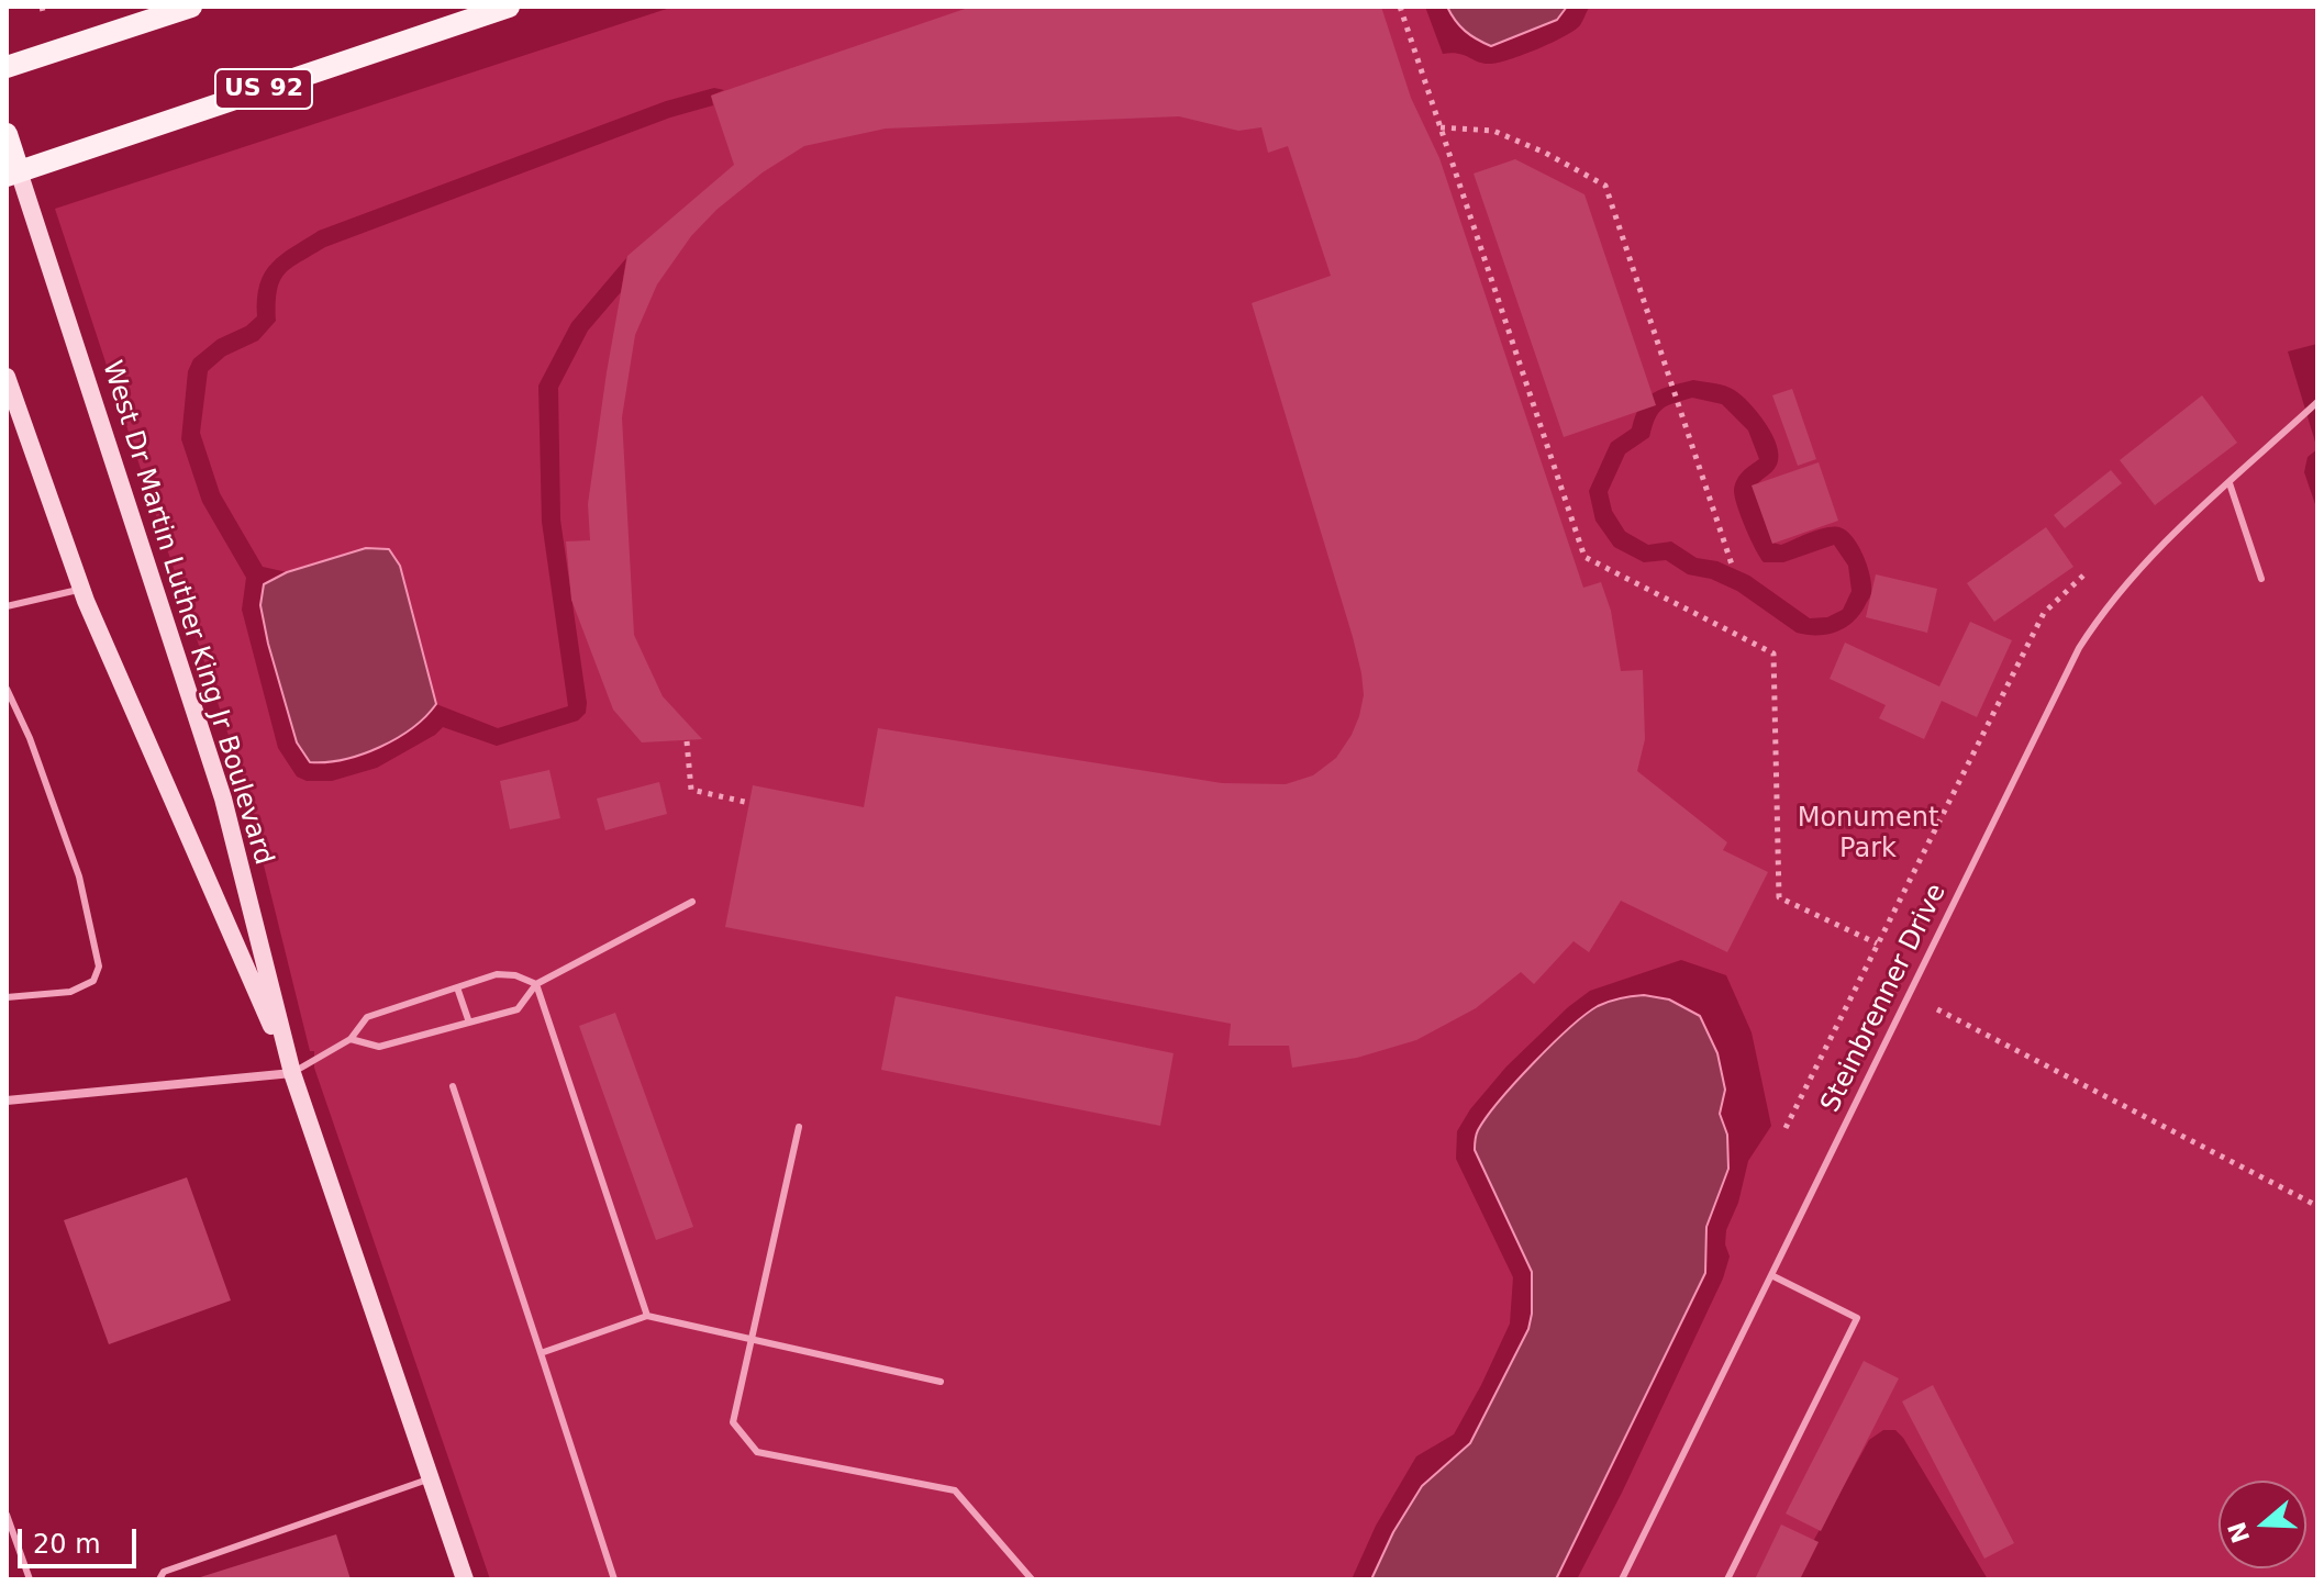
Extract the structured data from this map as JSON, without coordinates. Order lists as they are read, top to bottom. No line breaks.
{"streets":{"main road":["US 92"],"street":["West Dr Martin Luther King Jr Boulevard"],"lane":["Steinbrenner Drive"]},"crossings":[["US 92","West Dr Martin Luther King Jr Boulevard"]],"parks":["Monument Park"],"scale_bar":"20 m","north":"left"}
